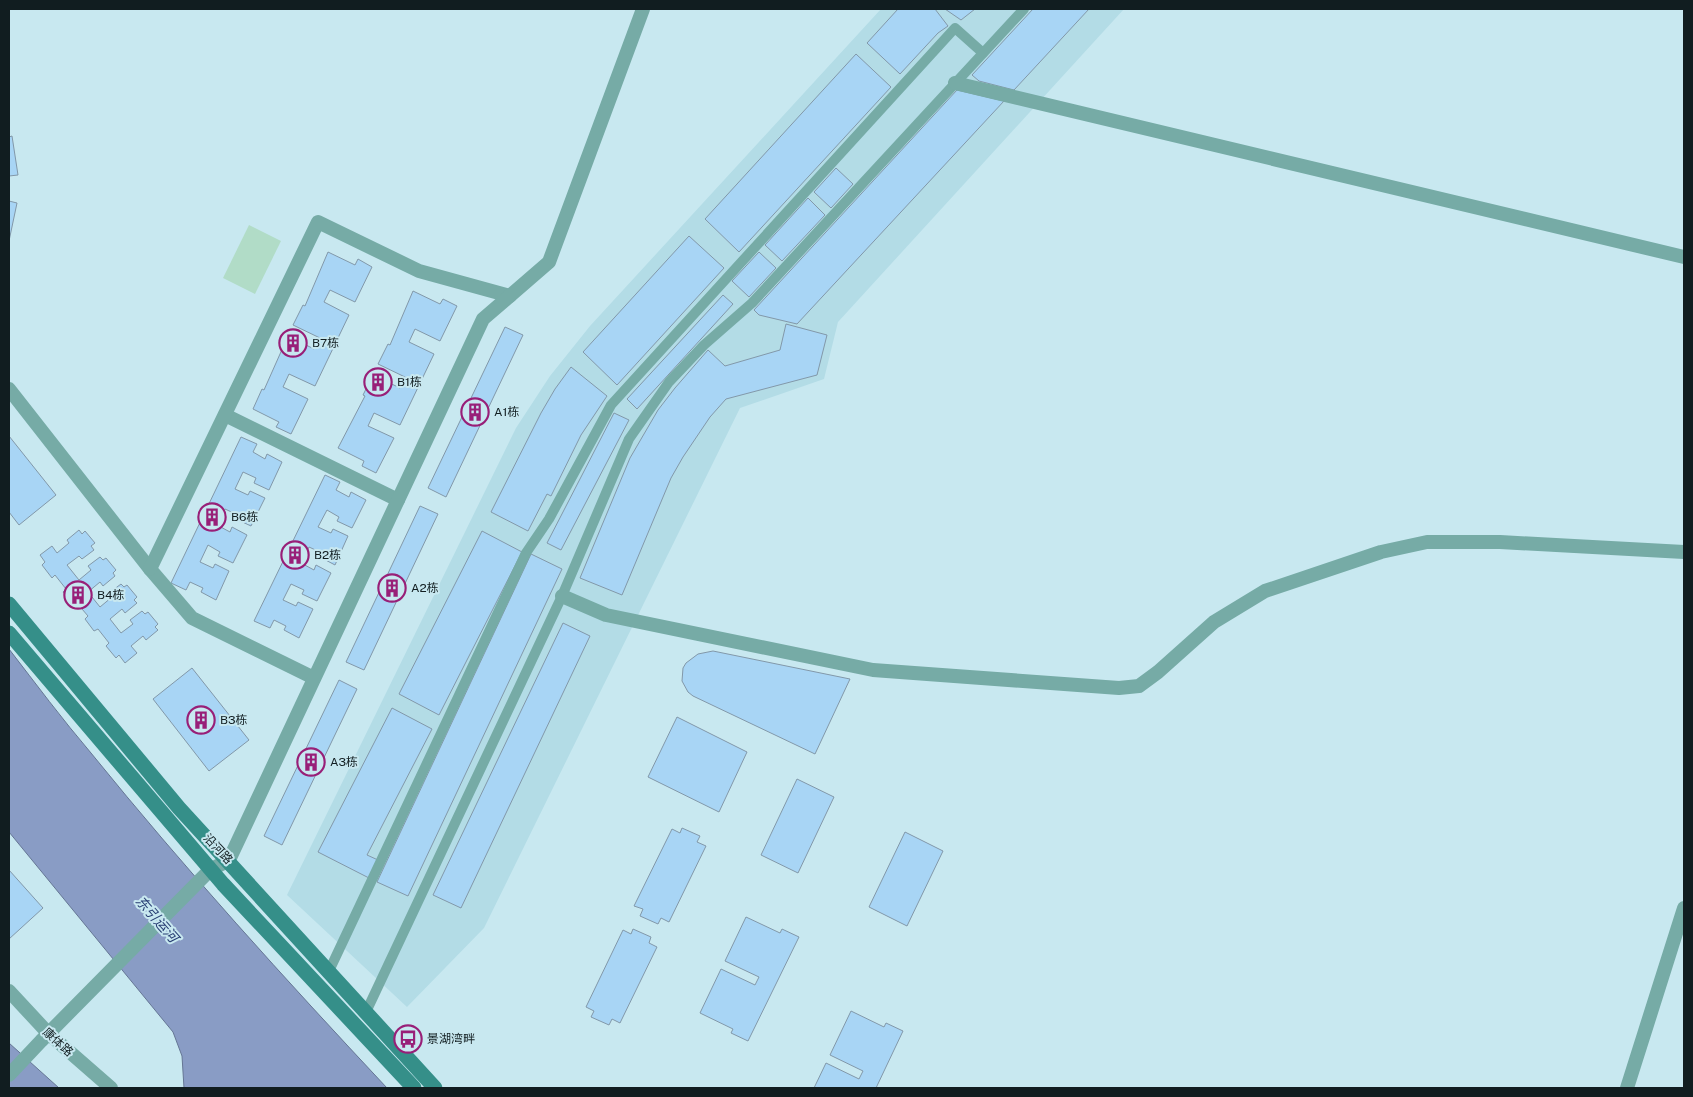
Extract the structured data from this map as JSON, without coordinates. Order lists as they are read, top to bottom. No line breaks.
{"streets":{"main road":["沿河路"],"street":["康体路"]},"water":["东引运河"],"places":{"building":["B7栋","B1栋","A1栋","B6栋","B2栋","A2栋","B4栋","B3栋","A3栋"],"bus stop":["景湖湾畔"]}}
